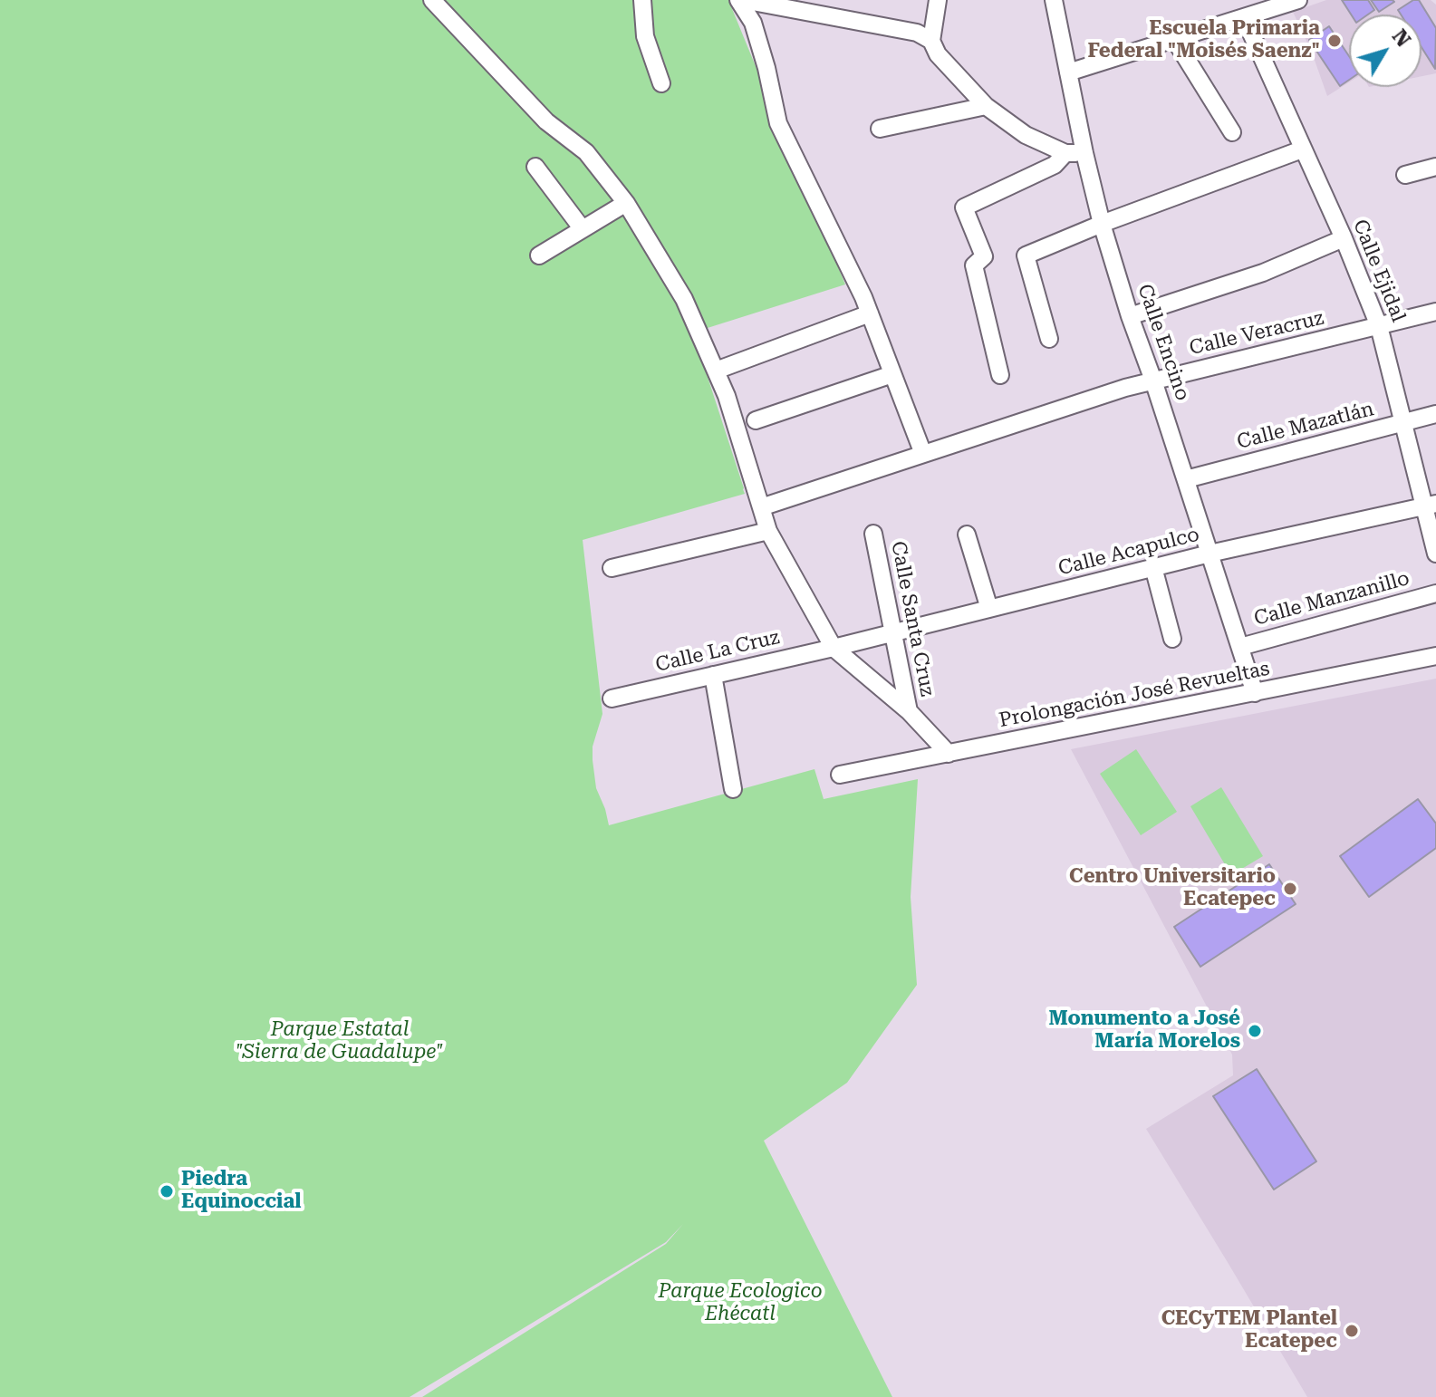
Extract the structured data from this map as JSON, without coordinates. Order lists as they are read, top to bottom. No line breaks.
{"streets":{"street":["Calle Ejidal","Calle Veracruz","Calle Encino","Calle Mazatlán","Calle Acapulco","Calle Manzanillo","Calle Santa Cruz","Calle La Cruz","Prolongación José Revueltas"]},"crossings":[["Calle Ejidal","Calle Veracruz"],["Calle Ejidal","Calle Mazatlán"],["Calle Ejidal","Calle Acapulco"],["Calle Veracruz","Calle Encino"],["Calle Encino","Calle Mazatlán"],["Calle Encino","Calle Acapulco"],["Calle Encino","Calle Manzanillo"],["Calle Encino","Prolongación José Revueltas"],["Calle Acapulco","Calle Santa Cruz"],["Calle Acapulco","Calle La Cruz"]],"parks":["Parque Estatal \"Sierra de Guadalupe\"","Parque Ecologico Ehécatl"],"places":["Escuela Primaria Federal \"Moisés Saenz\"","Centro Universitario Ecatepec","Monumento a José María Morelos","Piedra Equinoccial","CECyTEM Plantel Ecatepec"],"north":"top right"}
